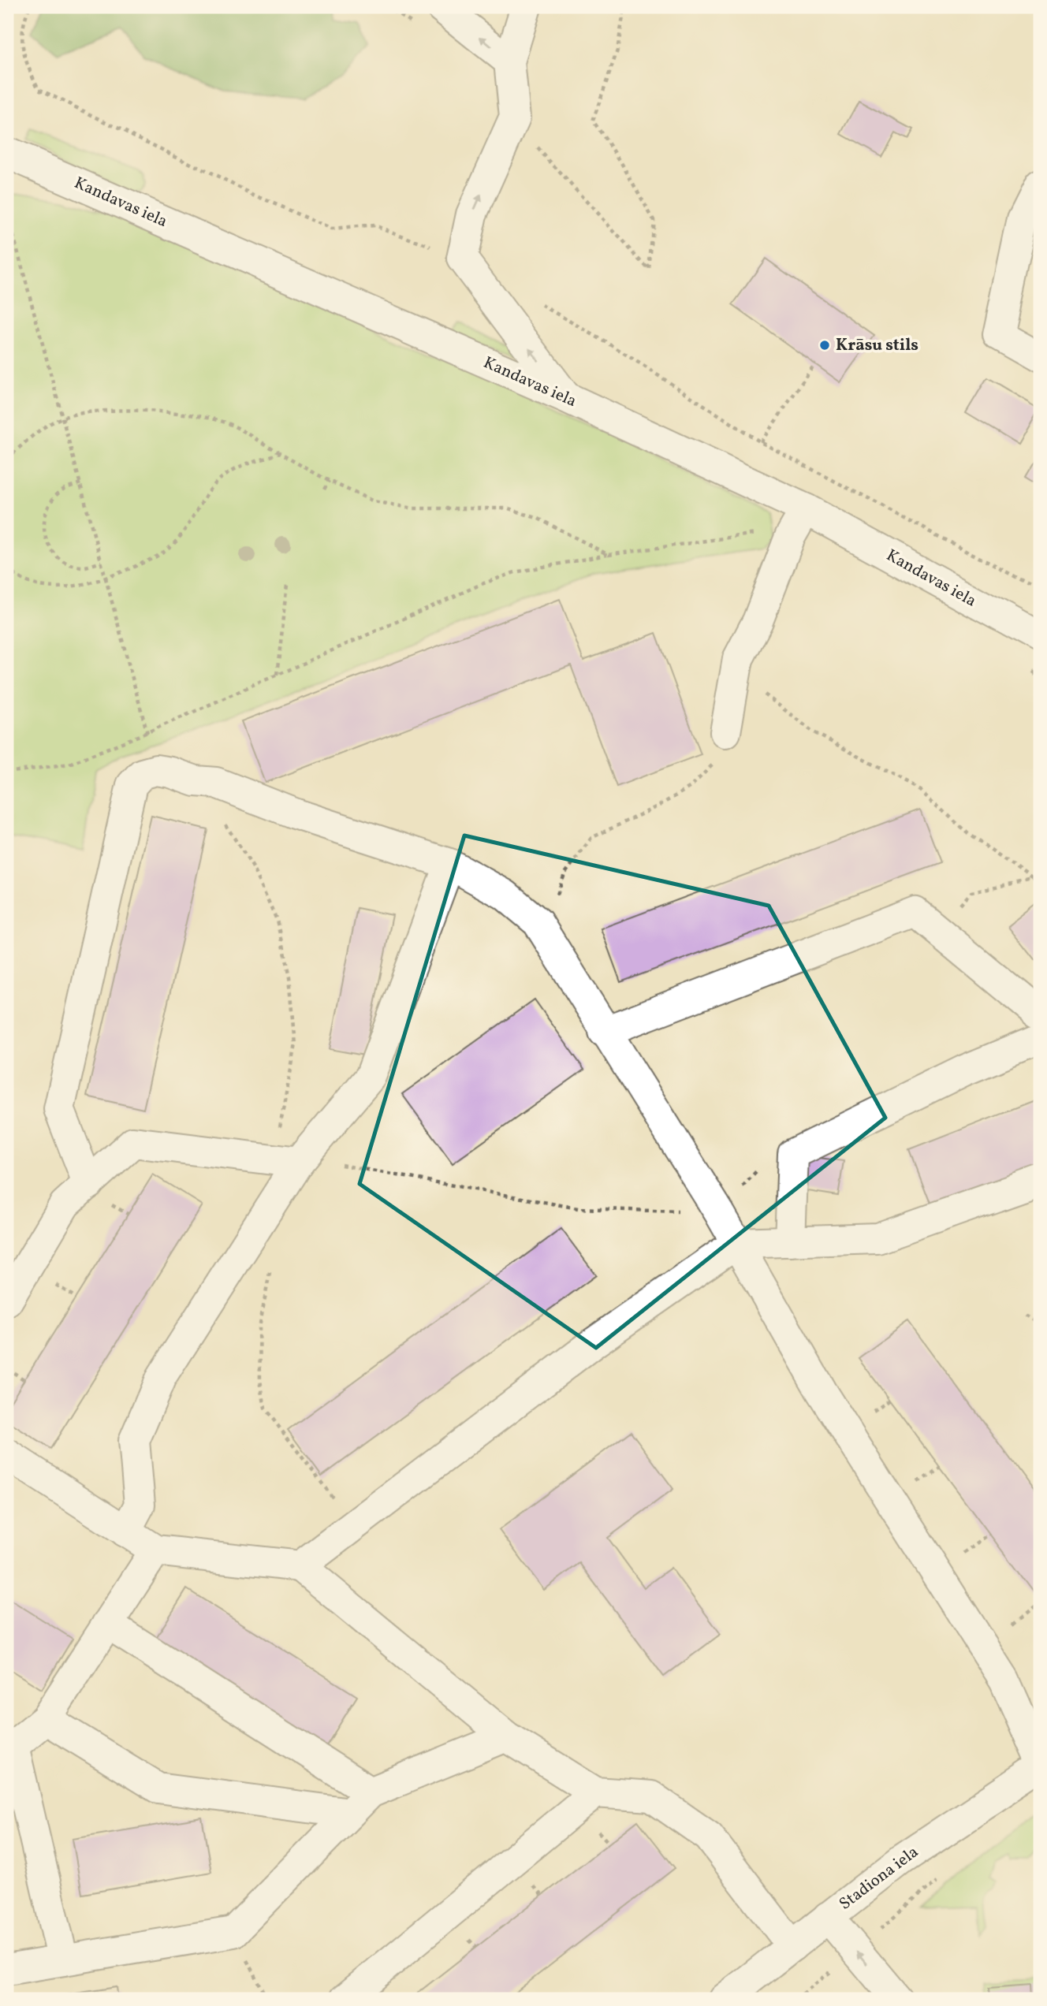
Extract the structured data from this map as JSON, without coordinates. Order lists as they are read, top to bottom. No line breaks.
{"streets":{"street":["Kandavas iela","Stadiona iela"]},"places":["Krāsu stils"]}
